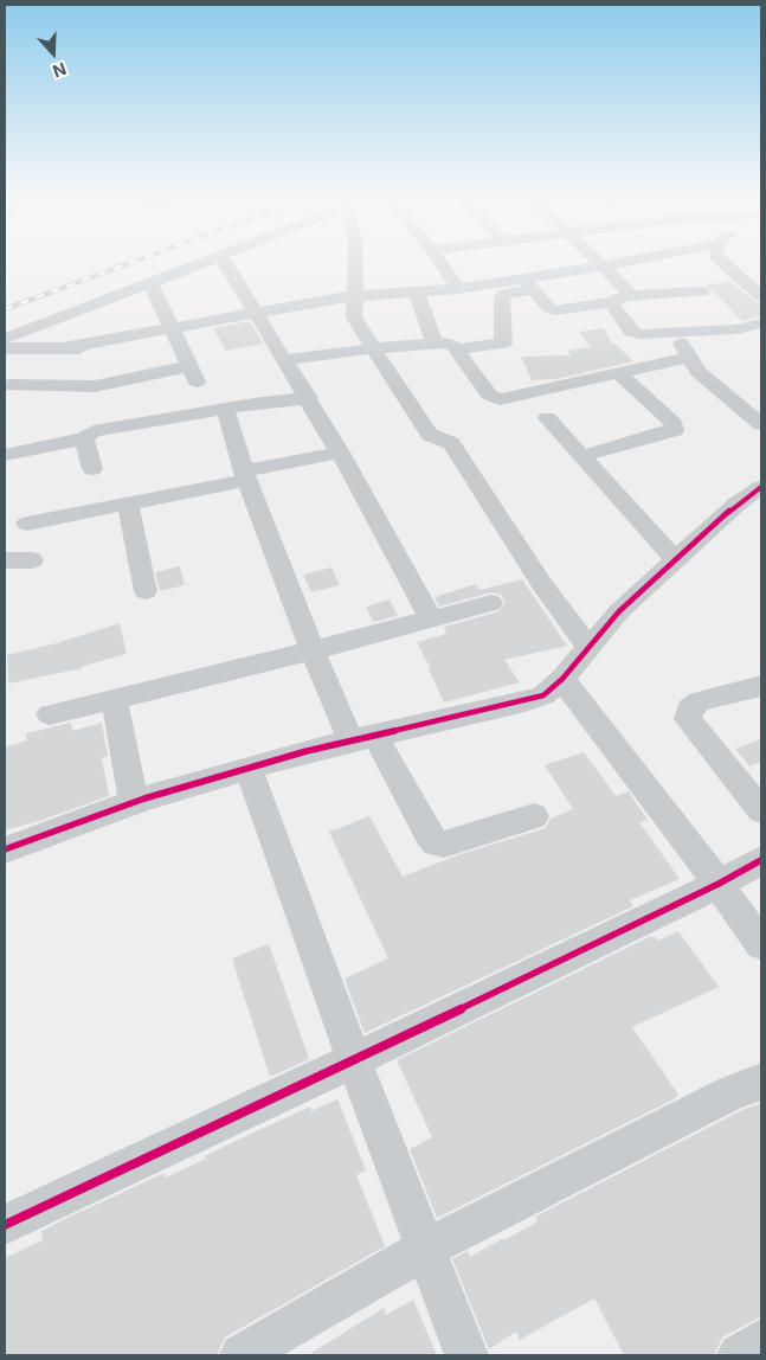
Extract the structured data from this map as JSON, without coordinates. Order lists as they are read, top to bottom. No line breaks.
{"north":"bottom"}
